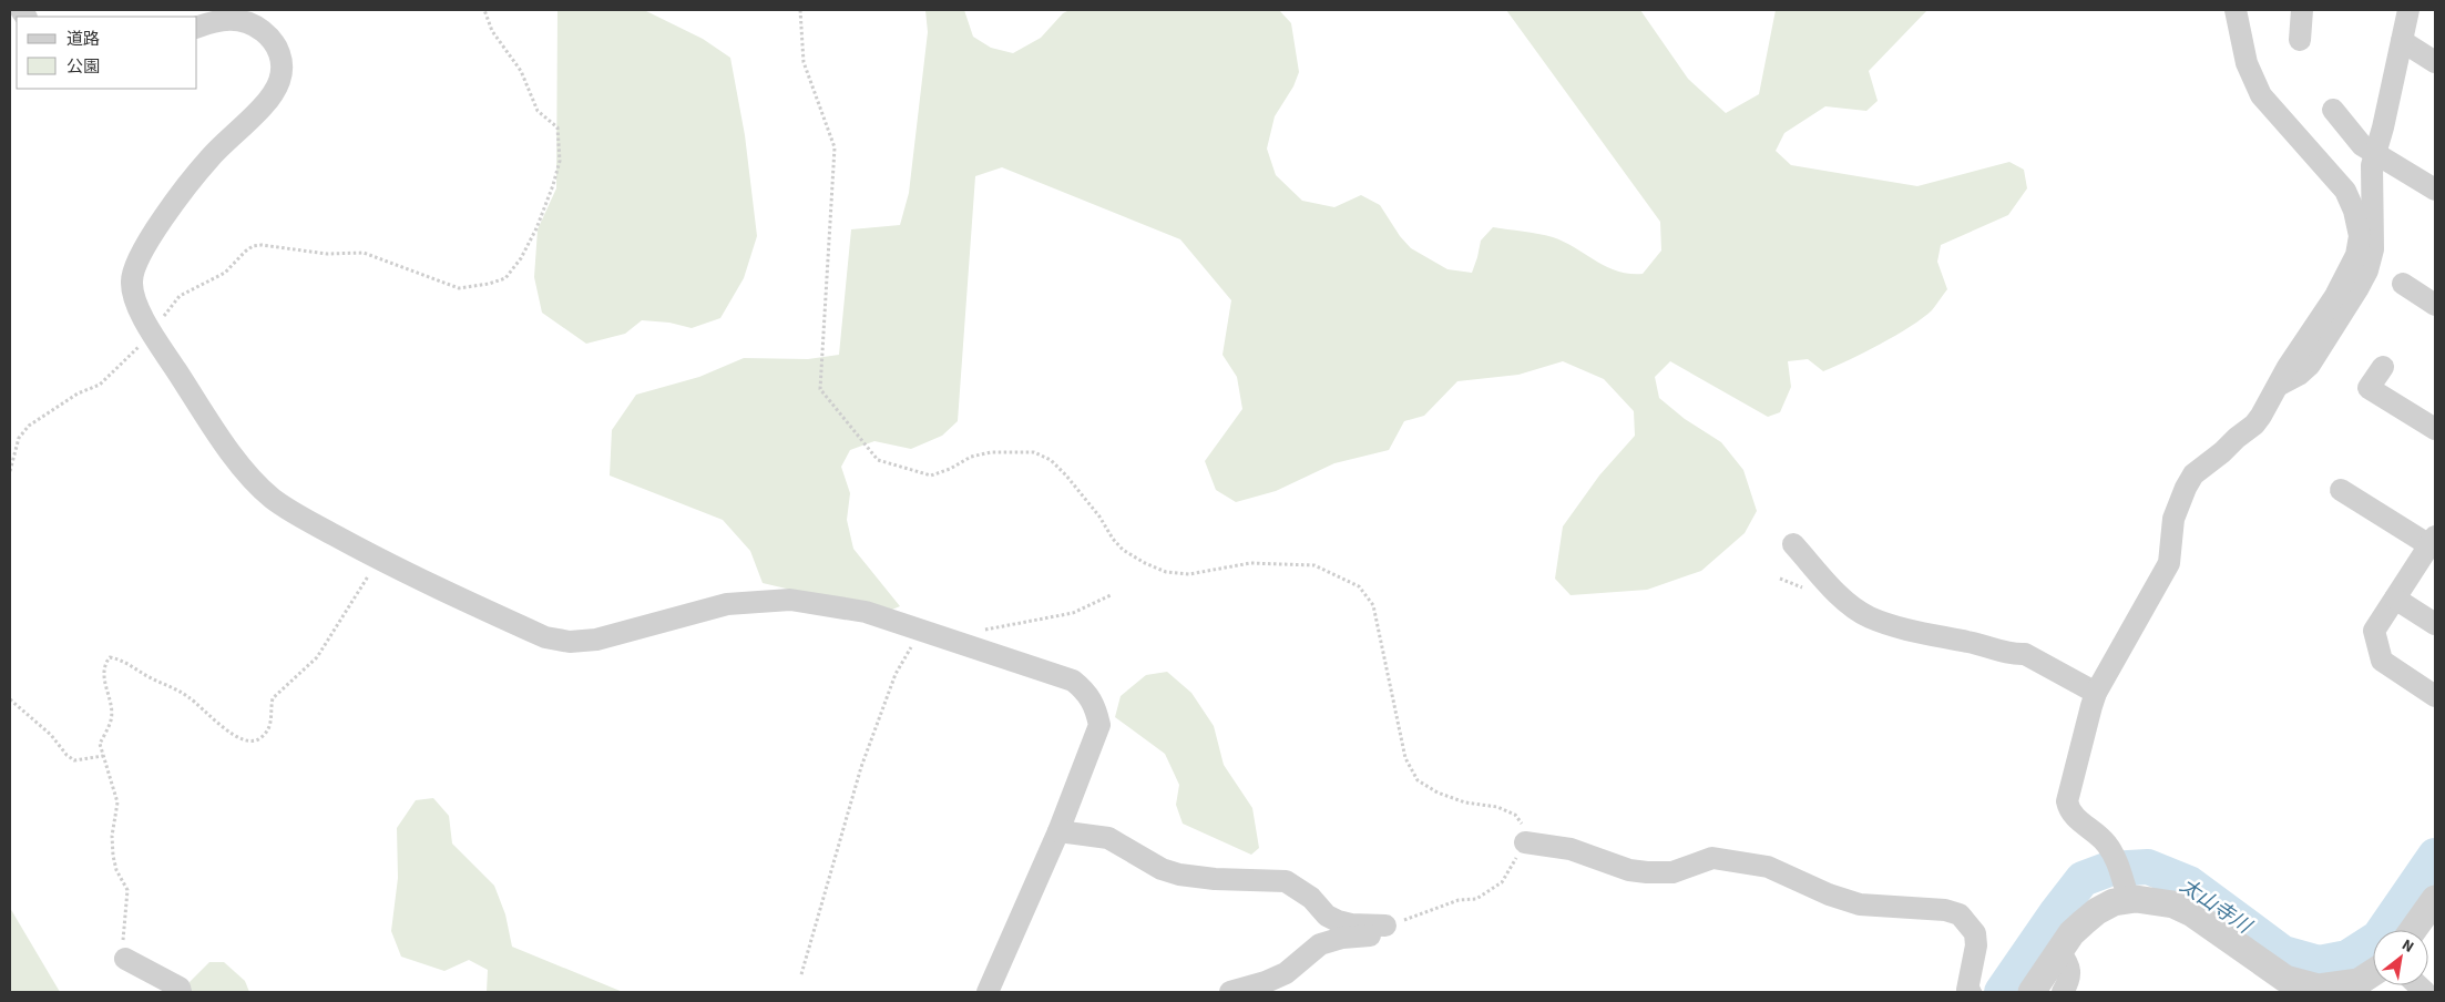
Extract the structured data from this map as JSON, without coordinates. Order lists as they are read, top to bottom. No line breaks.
{"water":["太山寺川"],"legend":["道路","公園"],"north":"top right"}
